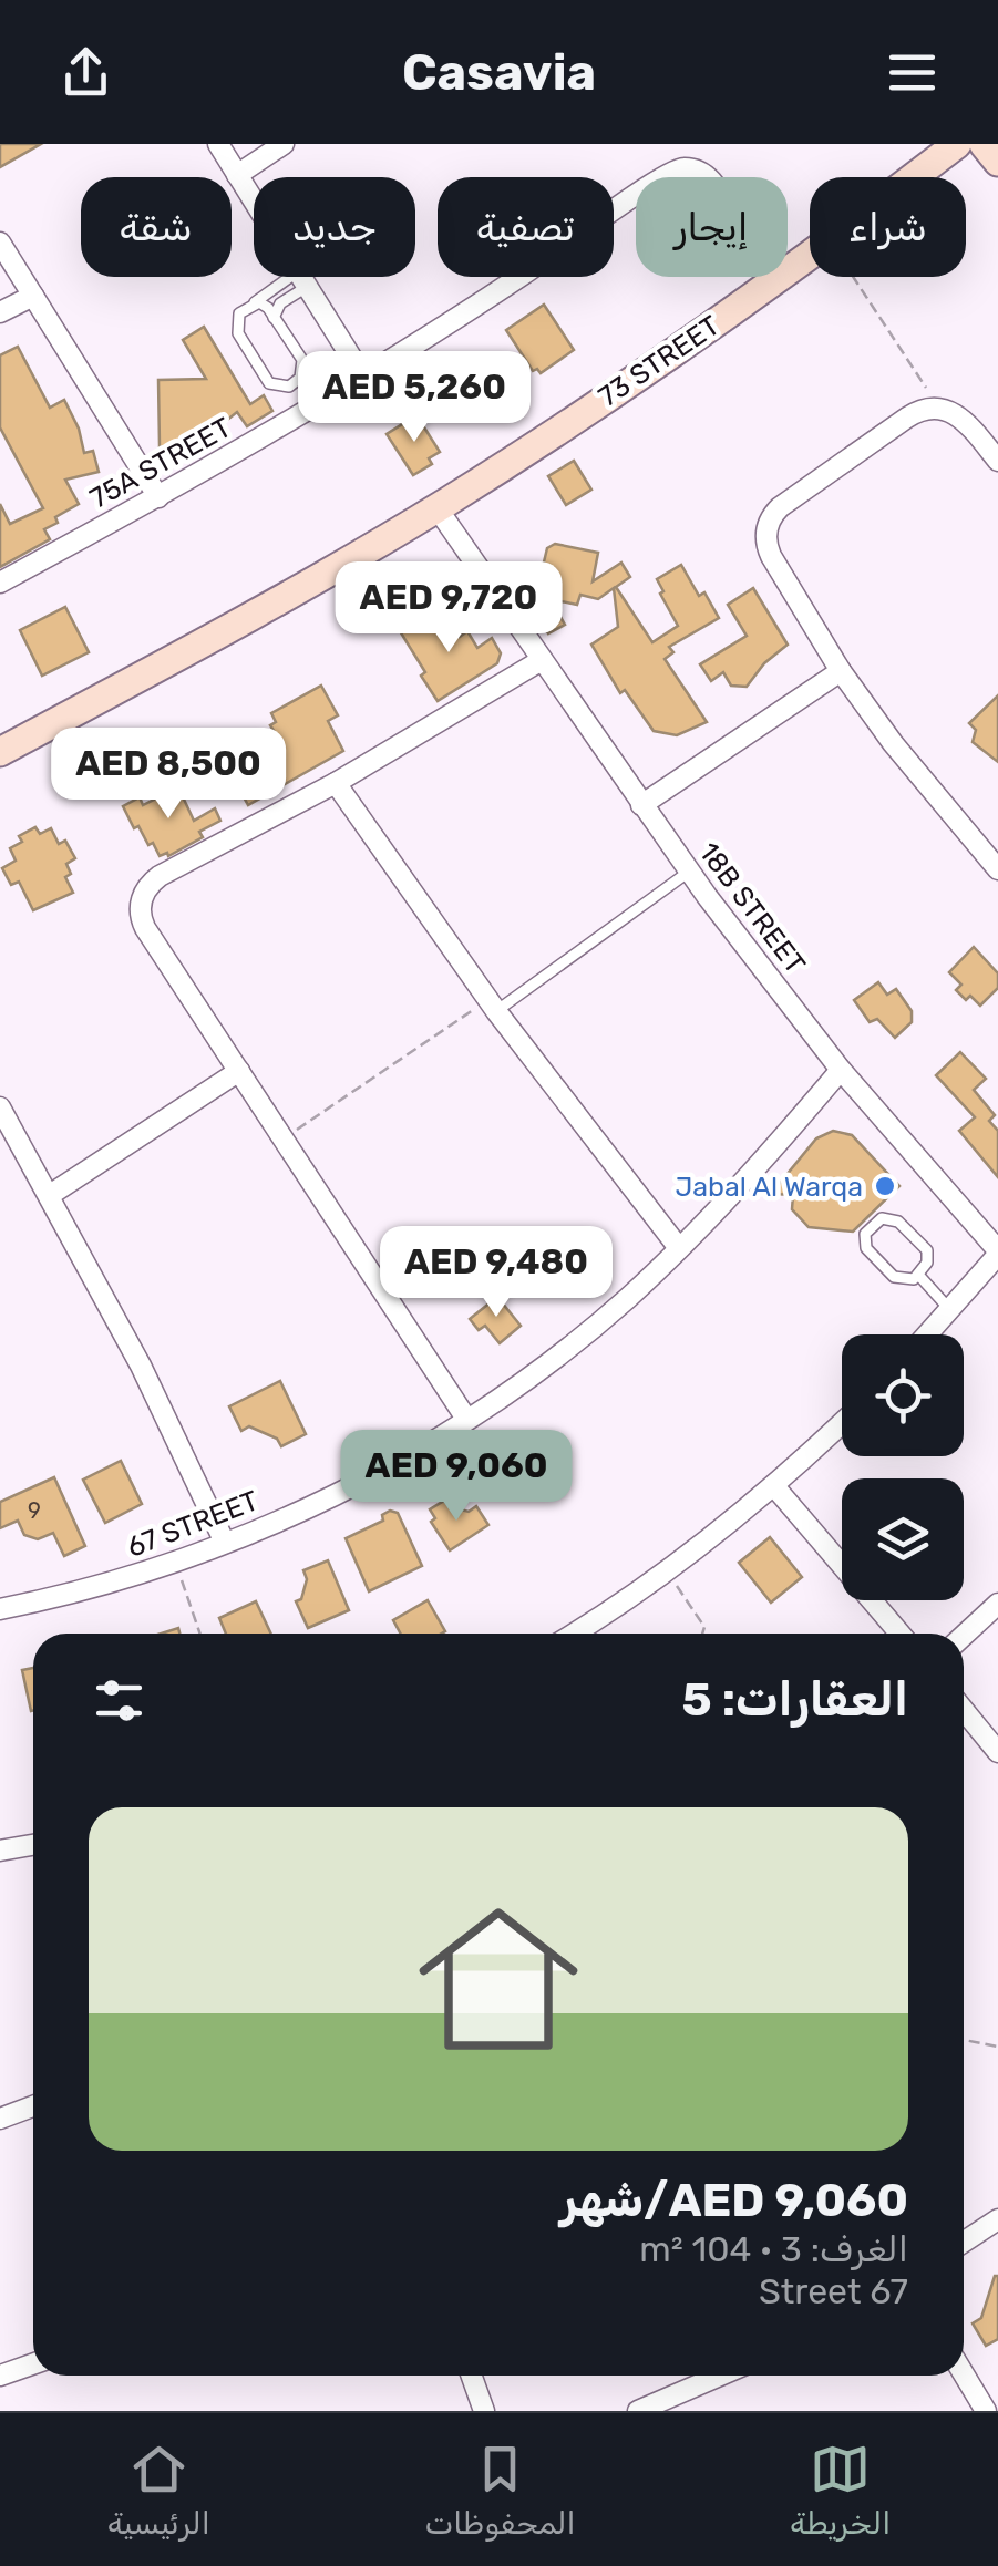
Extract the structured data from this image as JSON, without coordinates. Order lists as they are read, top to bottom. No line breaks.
{"streets":{"street":["73 STREET","75A STREET","18B STREET","67 STREET"]},"crossings":[["73 STREET","18B STREET"],["18B STREET","67 STREET"]],"places":["Jabal Al Warqa"],"house_numbers":["9"],"page":{"header":"Casavia","chip":["شراء","إيجار","تصفية","جديد","شقة"],"price":["AED 5,260","AED 9,720","AED 8,500","AED 9,480","AED 9,060"],"heading":"العقارات: 5","list":[{"name":"AED 9,060/شهر","note":"الغرف: 3 · 104 m² · 67 Street"}],"tabs":["الخريطة","المحفوظات","الرئيسية"]}}
